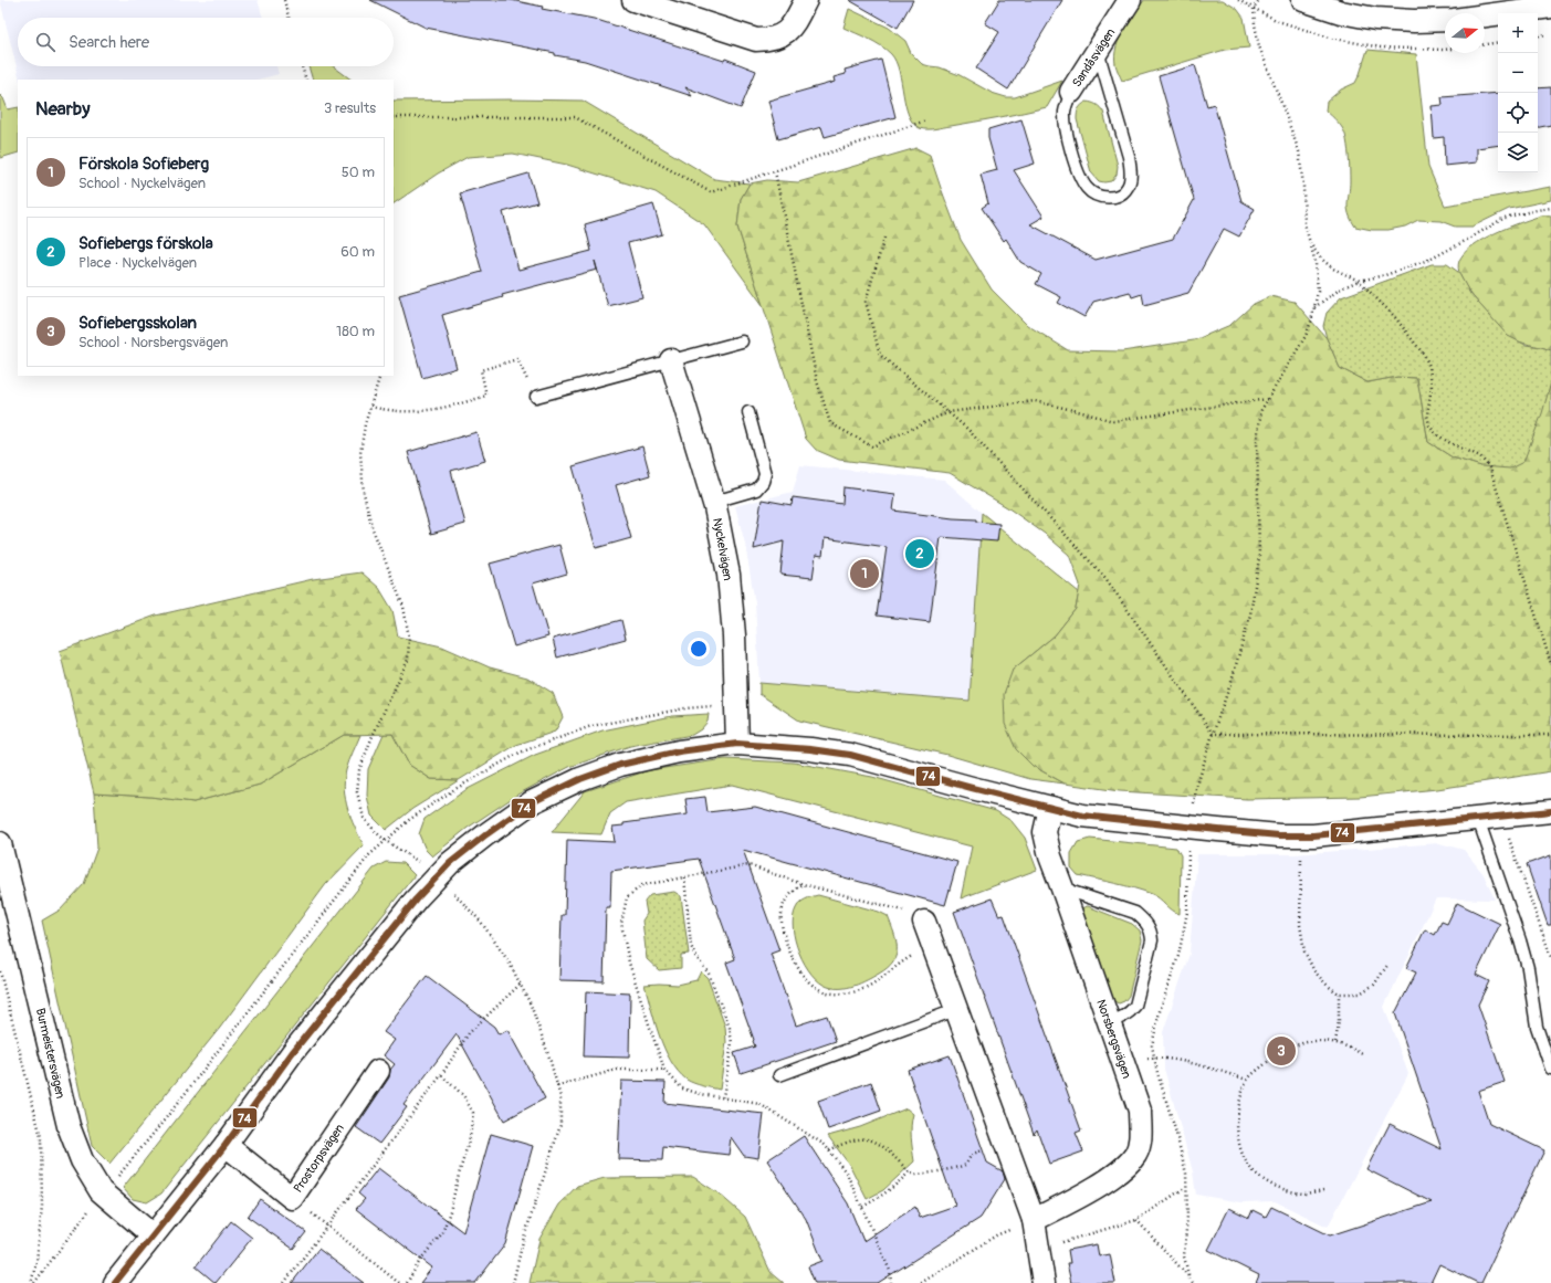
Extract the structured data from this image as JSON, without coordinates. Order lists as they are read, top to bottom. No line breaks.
{"streets":{"street":["Sandåsvägen","Nyckelvägen","Norsbergsvägen","Burmeistersvägen","Prostorpsvägen"]},"lines":["transit line 74"],"north":"right","page":{"map_buttons":["+","−"],"search":"Search here","heading":["Nearby","3 results"],"list":[{"mark":"1","name":"Förskola Sofieberg","note":"School · Nyckelvägen","value":"50 m"},{"mark":"2","name":"Sofiebergs förskola","note":"Place · Nyckelvägen","value":"60 m"},{"mark":"3","name":"Sofiebergsskolan","note":"School · Norsbergsvägen","value":"180 m"}],"pins":["2","1","3"]}}
